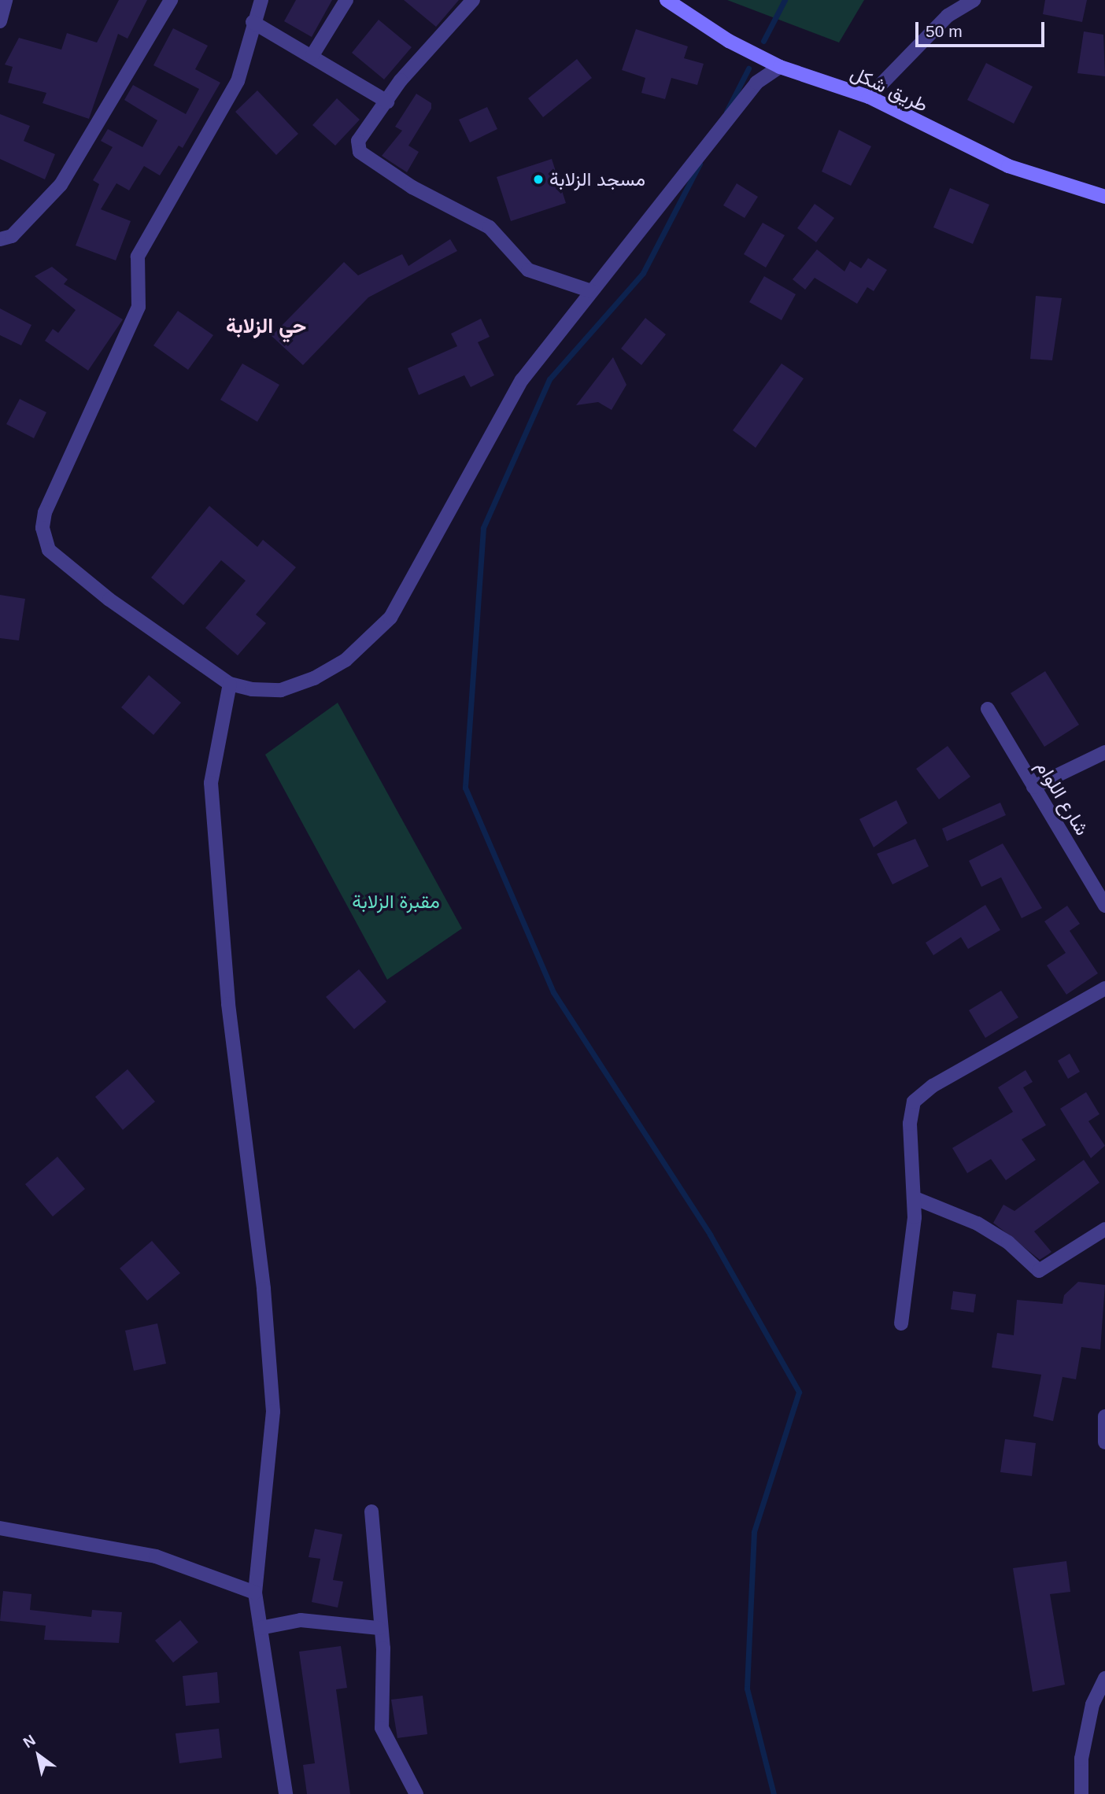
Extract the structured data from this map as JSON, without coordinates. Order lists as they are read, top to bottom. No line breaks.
{"streets":{"main road":["طريق شكل"],"street":["شارع اللوام"]},"districts":["حي الزلابة"],"parks":["مقبرة الزلابة"],"places":["مسجد الزلابة"],"scale_bar":"50 m","north":"top left"}
